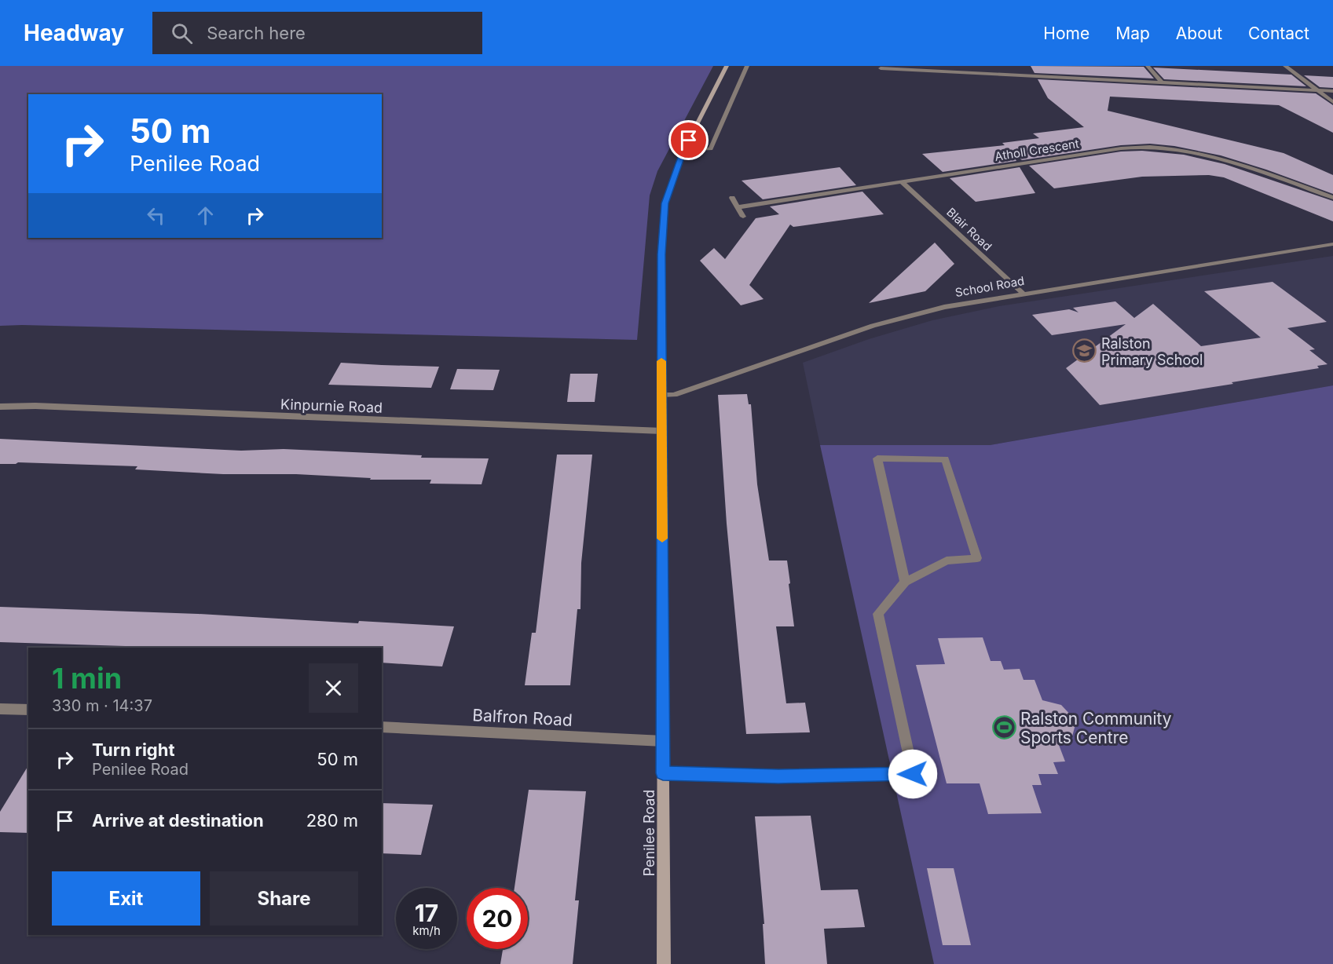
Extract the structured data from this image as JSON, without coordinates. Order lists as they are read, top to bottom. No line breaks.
{"streets":{"street":["Atholl Crescent","Blair Road","School Road","Kinpurnie Road","Balfron Road","Penilee Road"]},"crossings":[["Atholl Crescent","Blair Road"],["Blair Road","School Road"],["School Road","Penilee Road"],["Kinpurnie Road","Penilee Road"],["Balfron Road","Penilee Road"]],"places":{"school or university":["Ralston Primary School"],"sports":["Ralston Community Sports Centre"]},"page":{"header":"Headway","search":"Search here","nav":["Home","Map","About","Contact"],"turn":["50 m","Penilee Road"],"heading":["1 min","330 m · 14:37"],"list":[{"name":"Turn right","note":"Penilee Road","value":"50 m"},{"name":"Arrive at destination","value":"280 m"}],"buttons":["Exit","Share"],"speed":"17 km/h","limit":"20"}}
